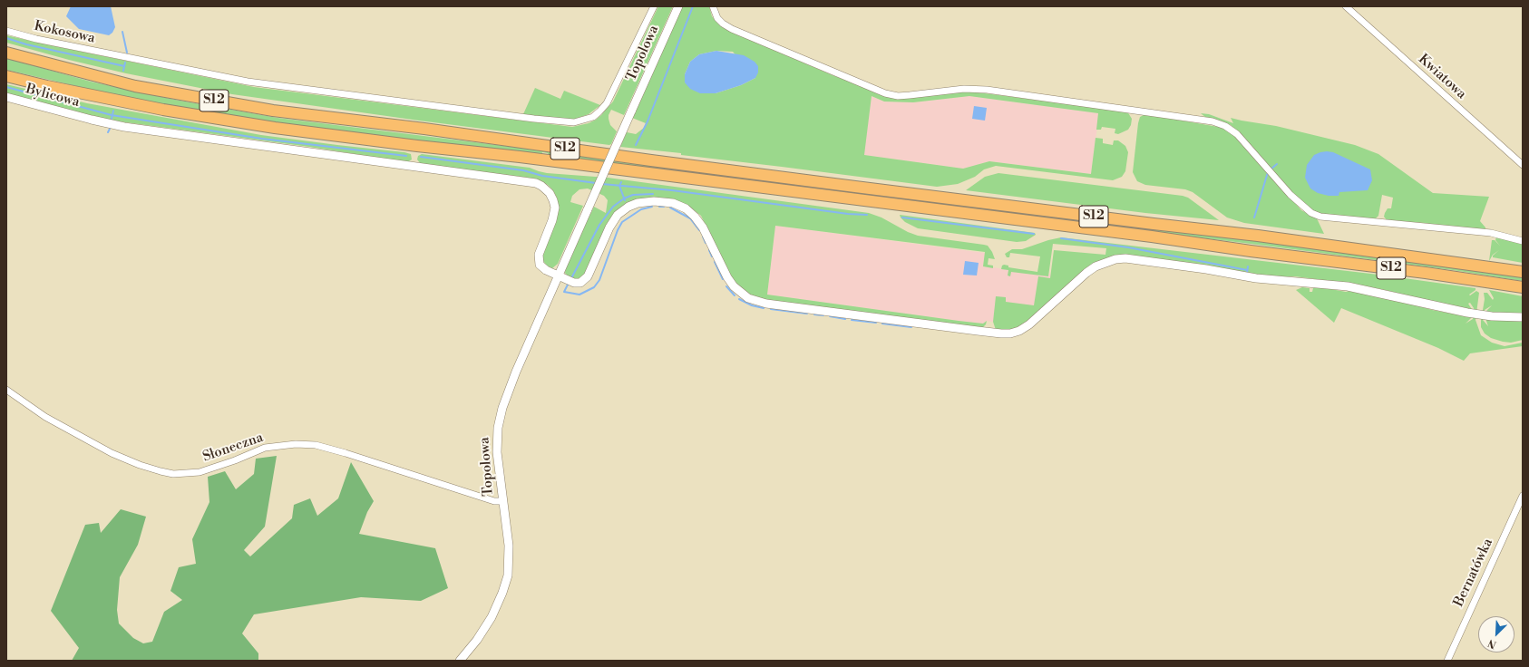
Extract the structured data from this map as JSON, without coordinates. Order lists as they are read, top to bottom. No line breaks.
{"streets":{"highway":["S12"],"street":["Kokosowa","Topolowa","Kwiatowa","Bylicowa","Słoneczna","Bernatówka"]},"crossings":[["Topolowa","Bylicowa"],["Topolowa","Słoneczna"]],"north":"bottom left"}
